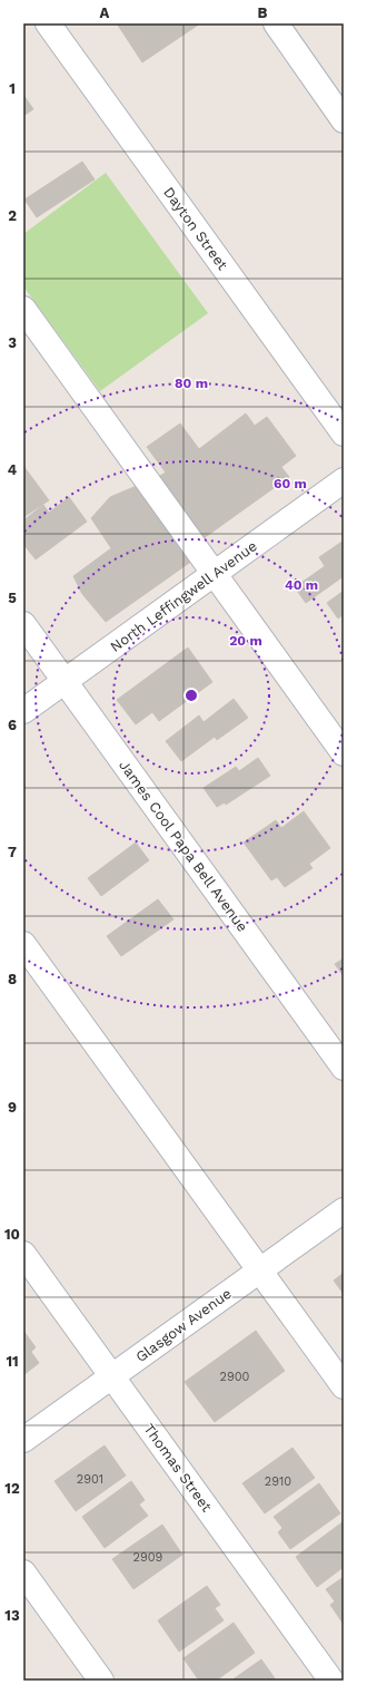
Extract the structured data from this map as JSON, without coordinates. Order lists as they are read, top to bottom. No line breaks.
{"streets":{"street":["Dayton Street","North Leffingwell Avenue","James Cool Papa Bell Avenue","Glasgow Avenue","Thomas Street"]},"crossings":[["North Leffingwell Avenue","James Cool Papa Bell Avenue"],["Glasgow Avenue","Thomas Street"]],"house_numbers":["2900","2901","2910","2909"],"grid":{"columns":["A","B"],"rows":["1","2","3","4","5","6","7","8","9","10","11","12","13"]},"rings":["80 m","60 m","40 m","20 m"]}
